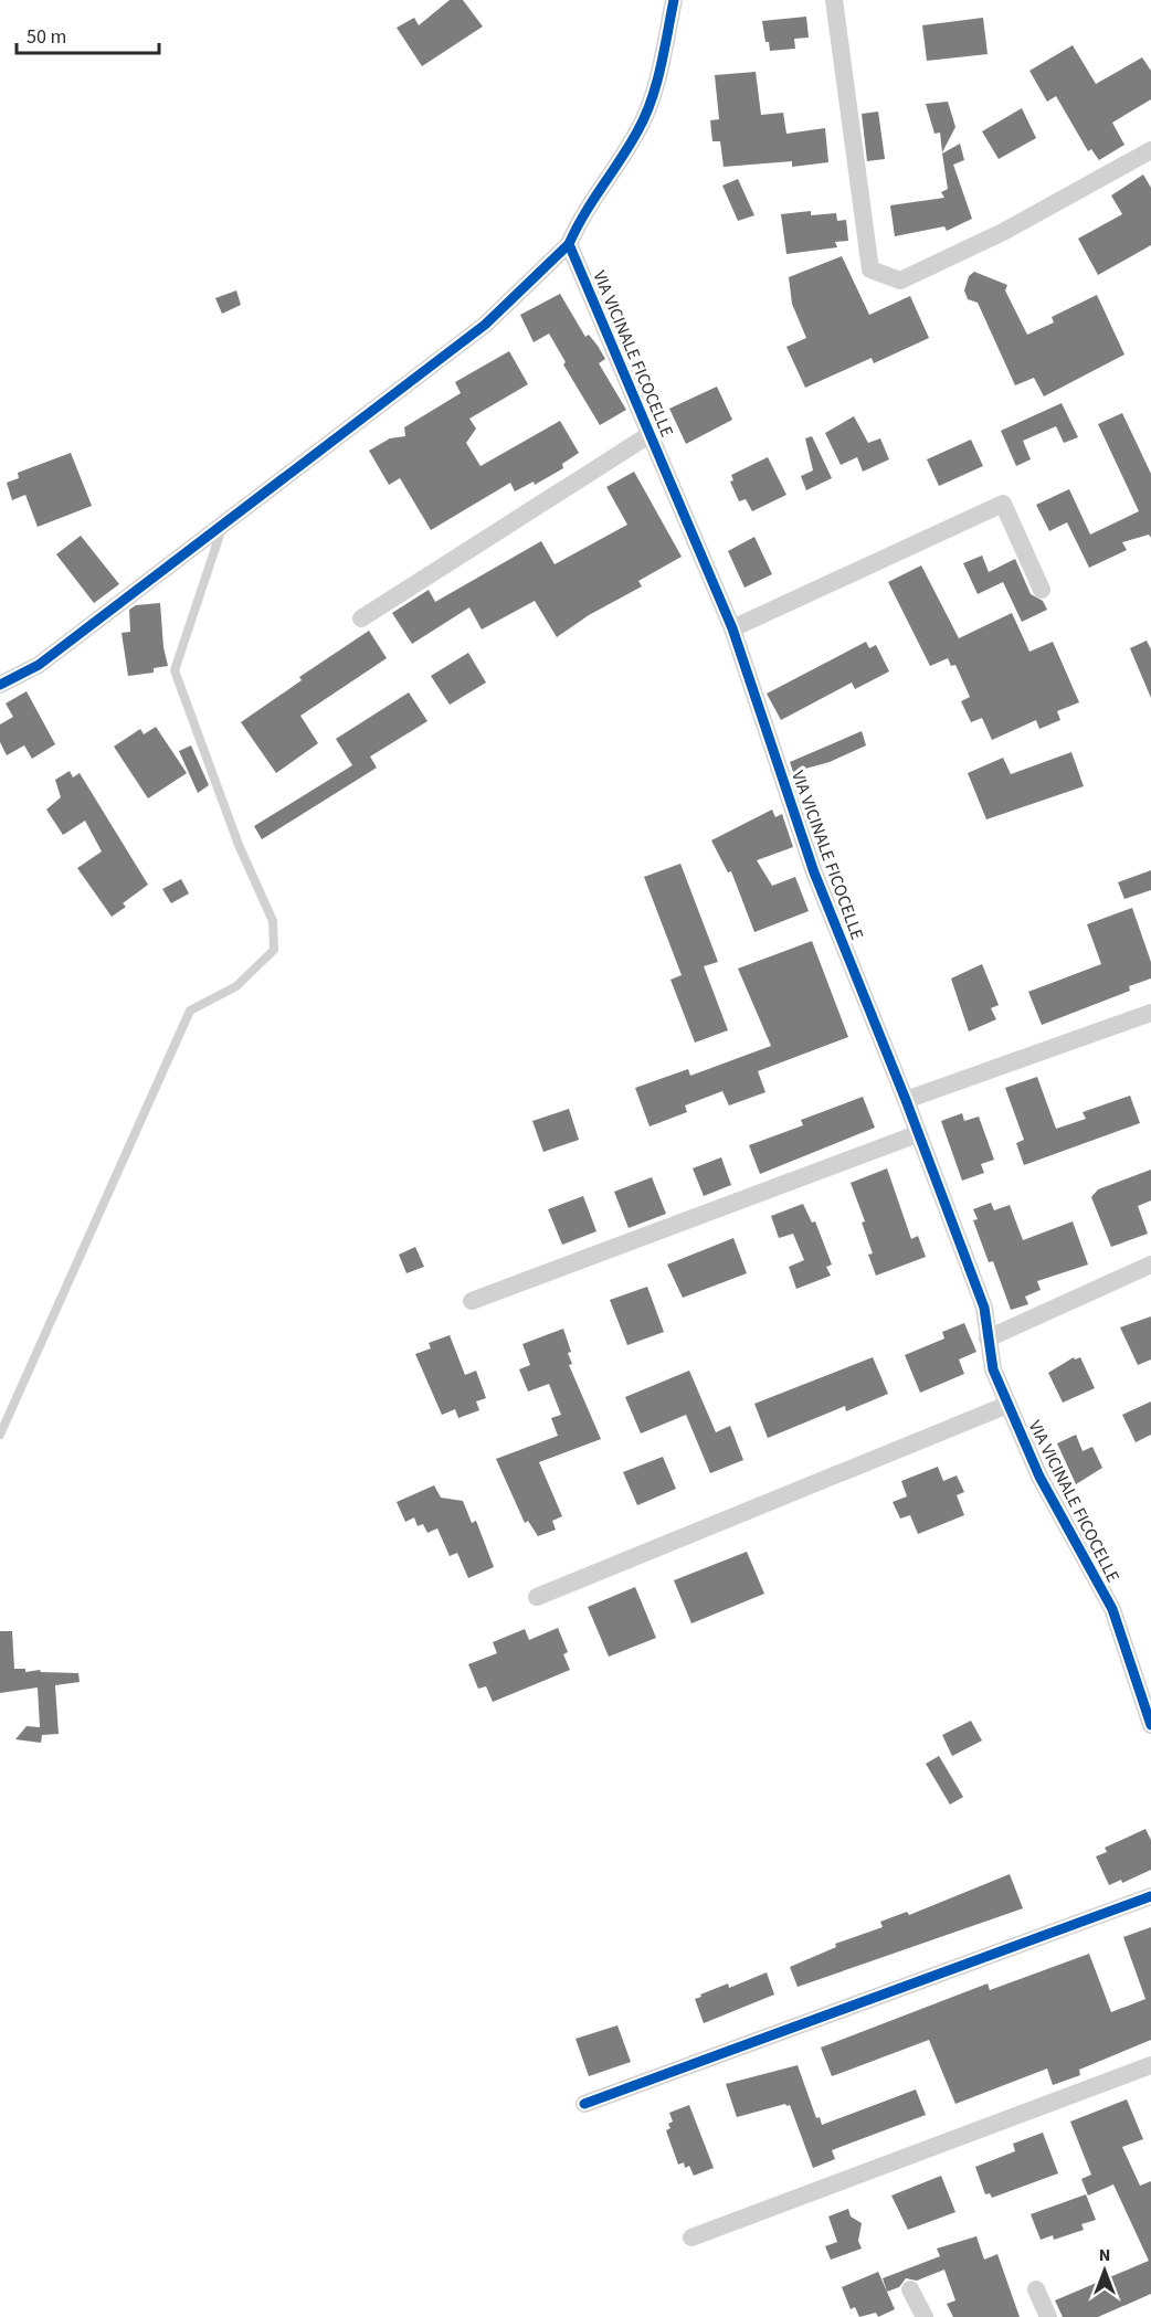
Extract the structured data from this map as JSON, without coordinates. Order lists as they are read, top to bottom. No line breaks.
{"streets":{"street":["VIA VICINALE FICOCELLE"]},"scale_bar":"50 m","north":"top"}
